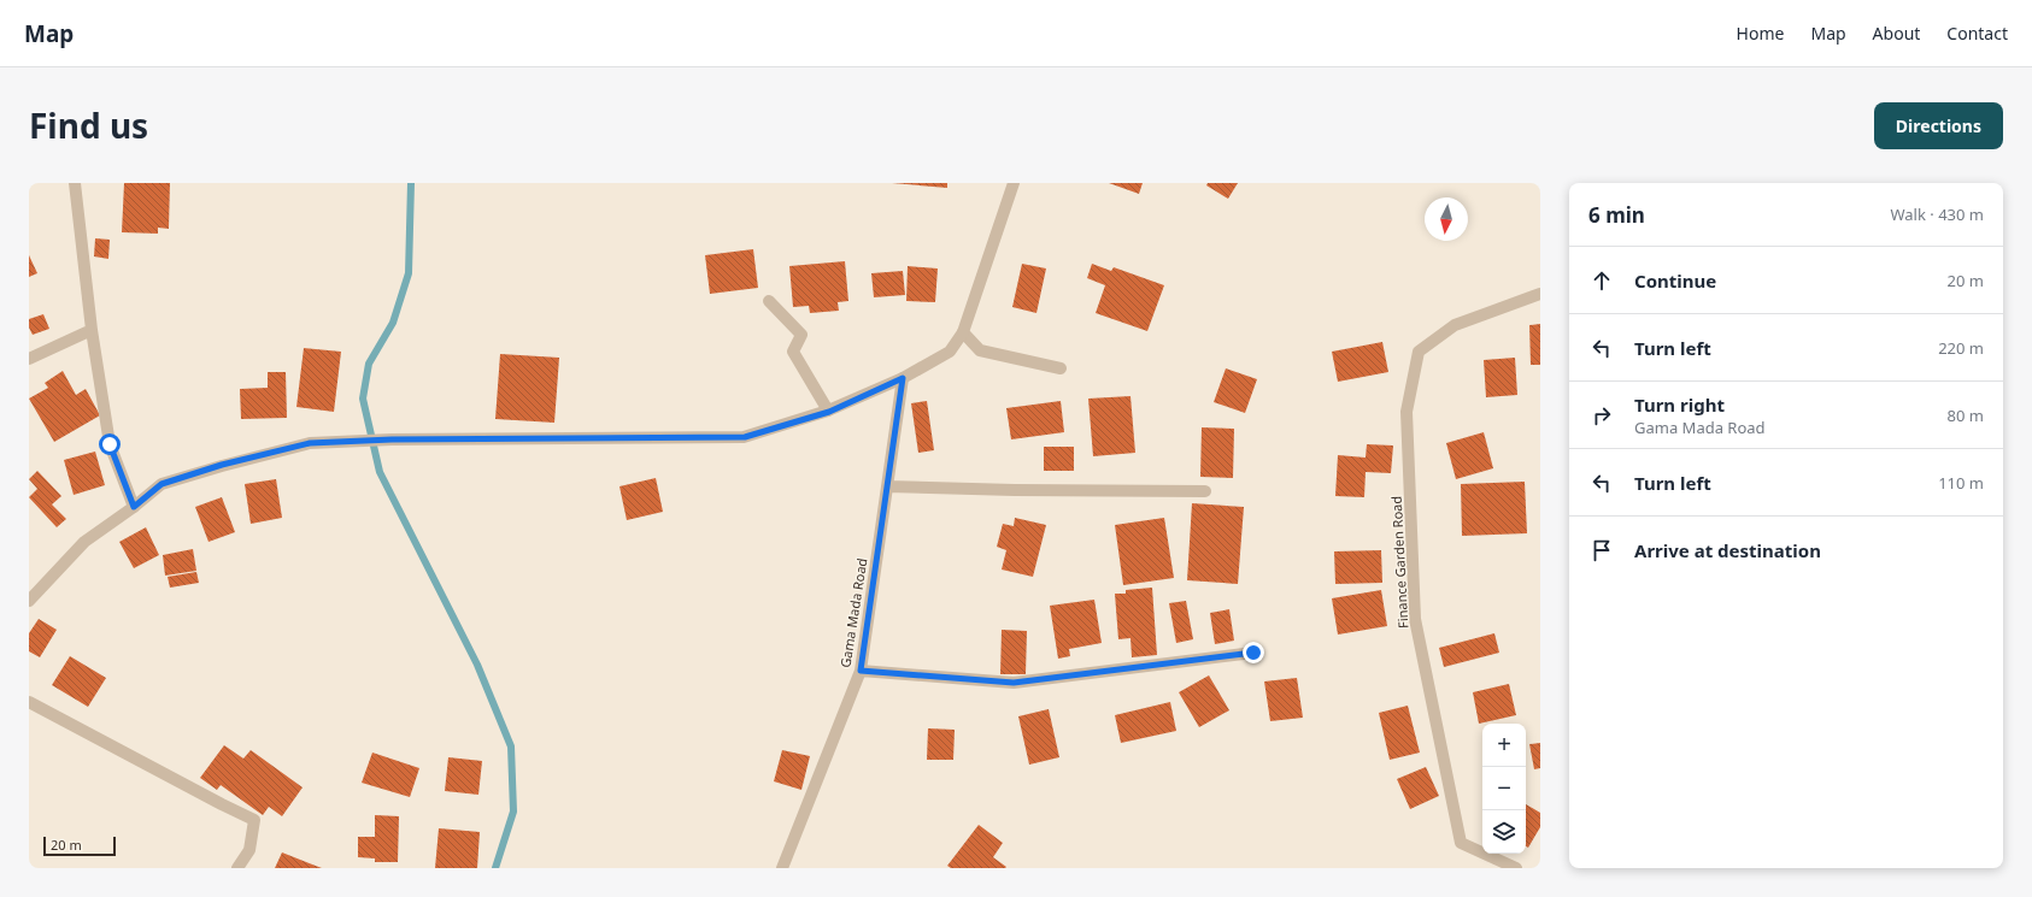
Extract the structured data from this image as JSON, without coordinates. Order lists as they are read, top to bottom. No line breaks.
{"streets":{"street":["Finance Garden Road","Gama Mada Road"]},"scale_bar":"20 m","north":"bottom","page":{"header":"Map","nav":["Home","Map","About","Contact"],"title":"Find us","buttons":"Directions","heading":["6 min","Walk · 430 m"],"list":[["Continue","20 m"],["Turn left","220 m"],["Turn right","Gama Mada Road","80 m"],["Turn left","110 m"],"Arrive at destination"],"map_buttons":["+","−"],"scale":"20 m"}}
